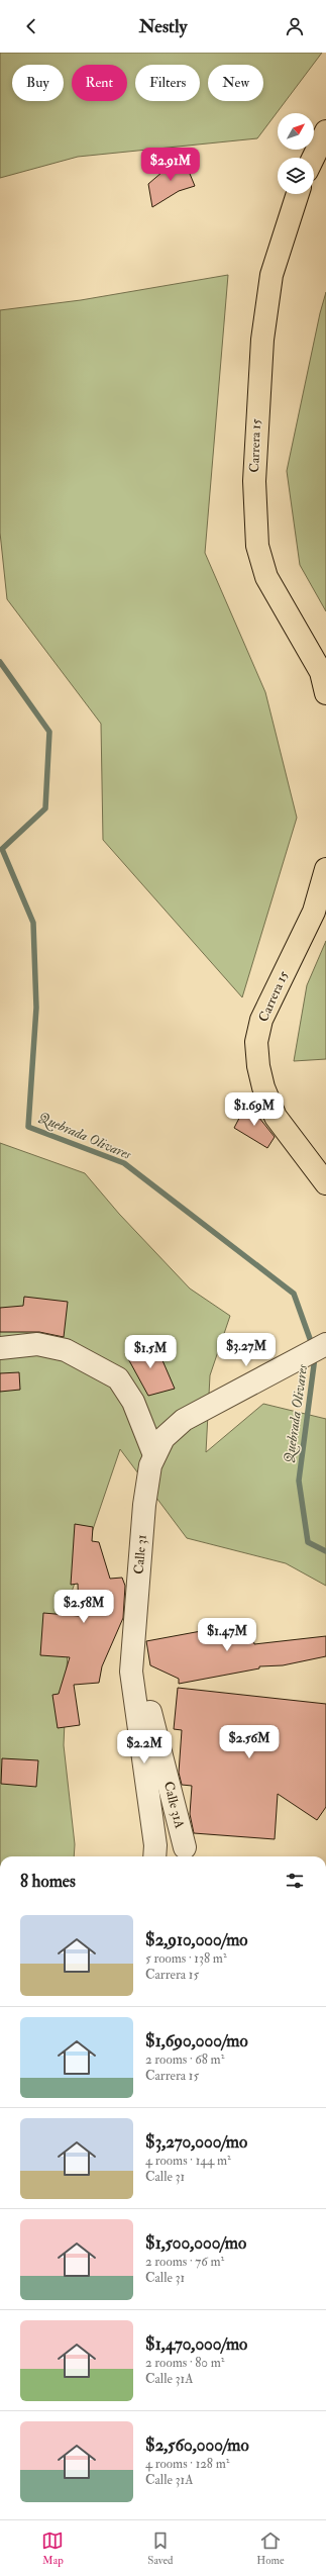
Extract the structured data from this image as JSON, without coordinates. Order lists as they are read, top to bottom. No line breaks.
{"streets":{"main road":["Carrera 15"],"street":["Calle 31","Calle 31A"]},"crossings":[["Calle 31","Calle 31A"]],"water":["Quebrada Olivares"],"north":"top right","page":{"header":"Nestly","chip":["Buy","Rent","Filters","New"],"price":["$2.91M","$1.69M","$3.27M","$1.5M","$2.58M","$1.47M","$2.56M","$2.2M"],"heading":"8 homes","list":[{"name":"$2,910,000/mo","note":"5 rooms · 138 m² · Carrera 15"},{"name":"$1,690,000/mo","note":"2 rooms · 68 m² · Carrera 15"},{"name":"$3,270,000/mo","note":"4 rooms · 144 m² · Calle 31"},{"name":"$1,500,000/mo","note":"2 rooms · 76 m² · Calle 31"},{"name":"$1,470,000/mo","note":"2 rooms · 80 m² · Calle 31A"},{"name":"$2,560,000/mo","note":"4 rooms · 128 m² · Calle 31A"}],"tabs":["Map","Saved","Home"]}}
